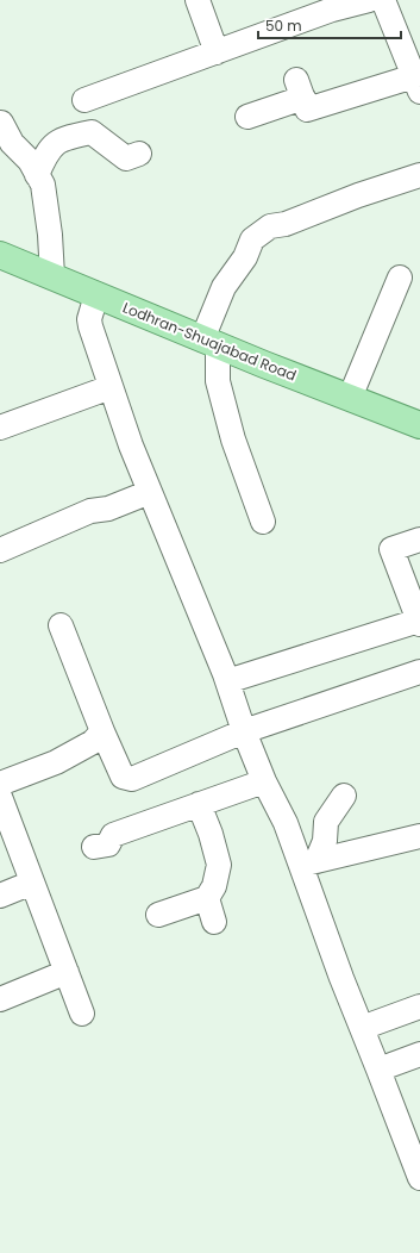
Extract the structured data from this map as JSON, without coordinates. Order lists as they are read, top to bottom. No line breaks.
{"streets":{"main road":["Lodhran-Shuajabad Road"]},"scale_bar":"50 m"}
